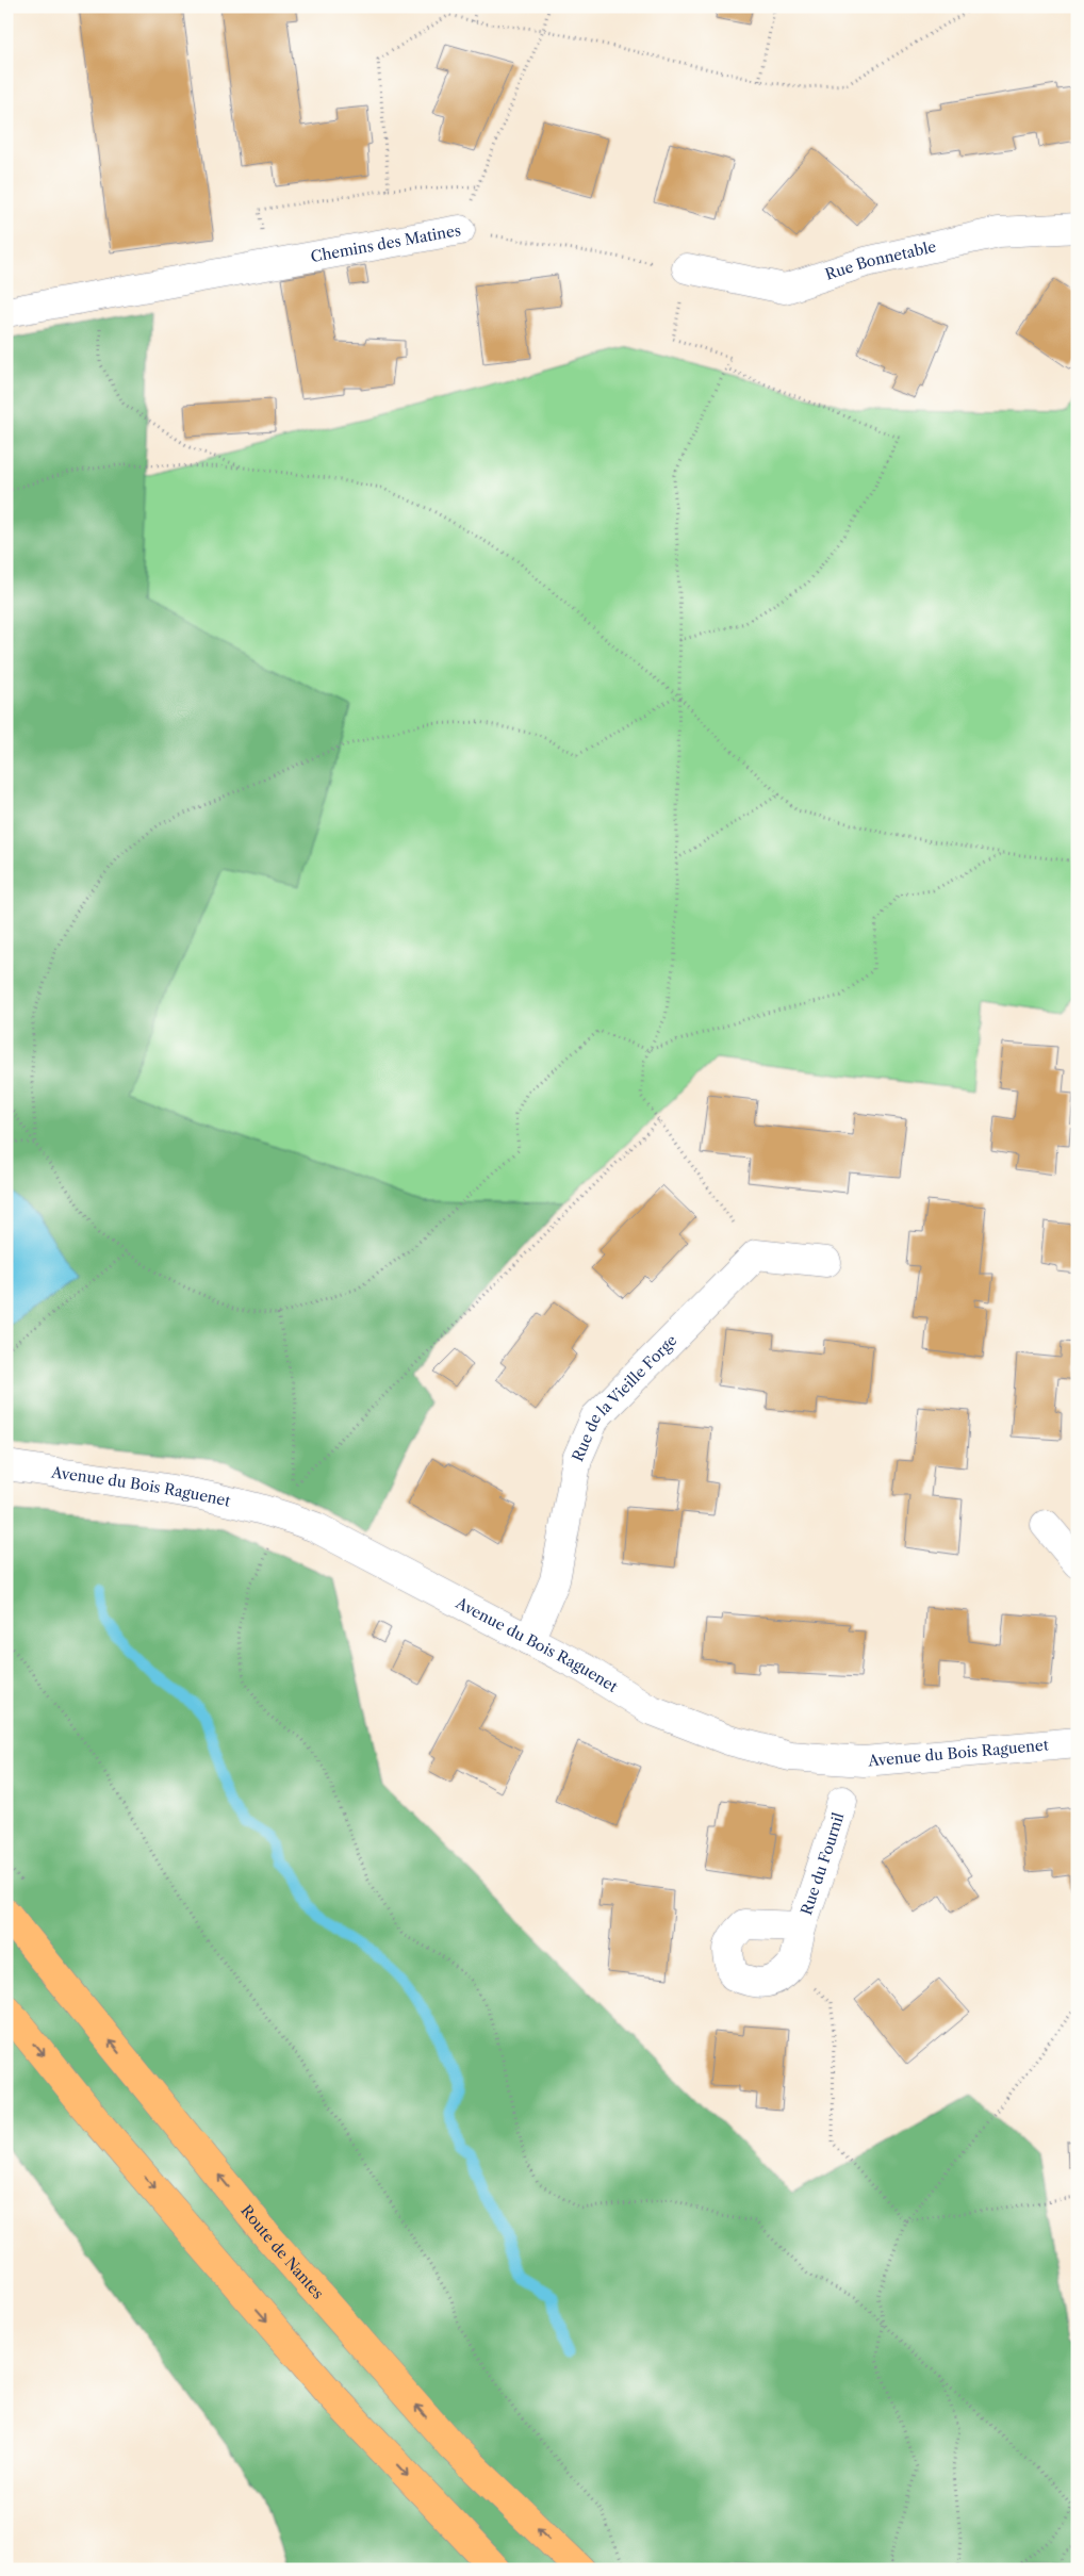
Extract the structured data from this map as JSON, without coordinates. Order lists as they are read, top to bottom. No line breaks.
{"streets":{"main road":["Route de Nantes"],"street":["Chemins des Matines","Rue Bonnetable","Rue de la Vieille Forge","Avenue du Bois Raguenet","Rue du Fournil"]},"crossings":[["Rue de la Vieille Forge","Avenue du Bois Raguenet"]]}
